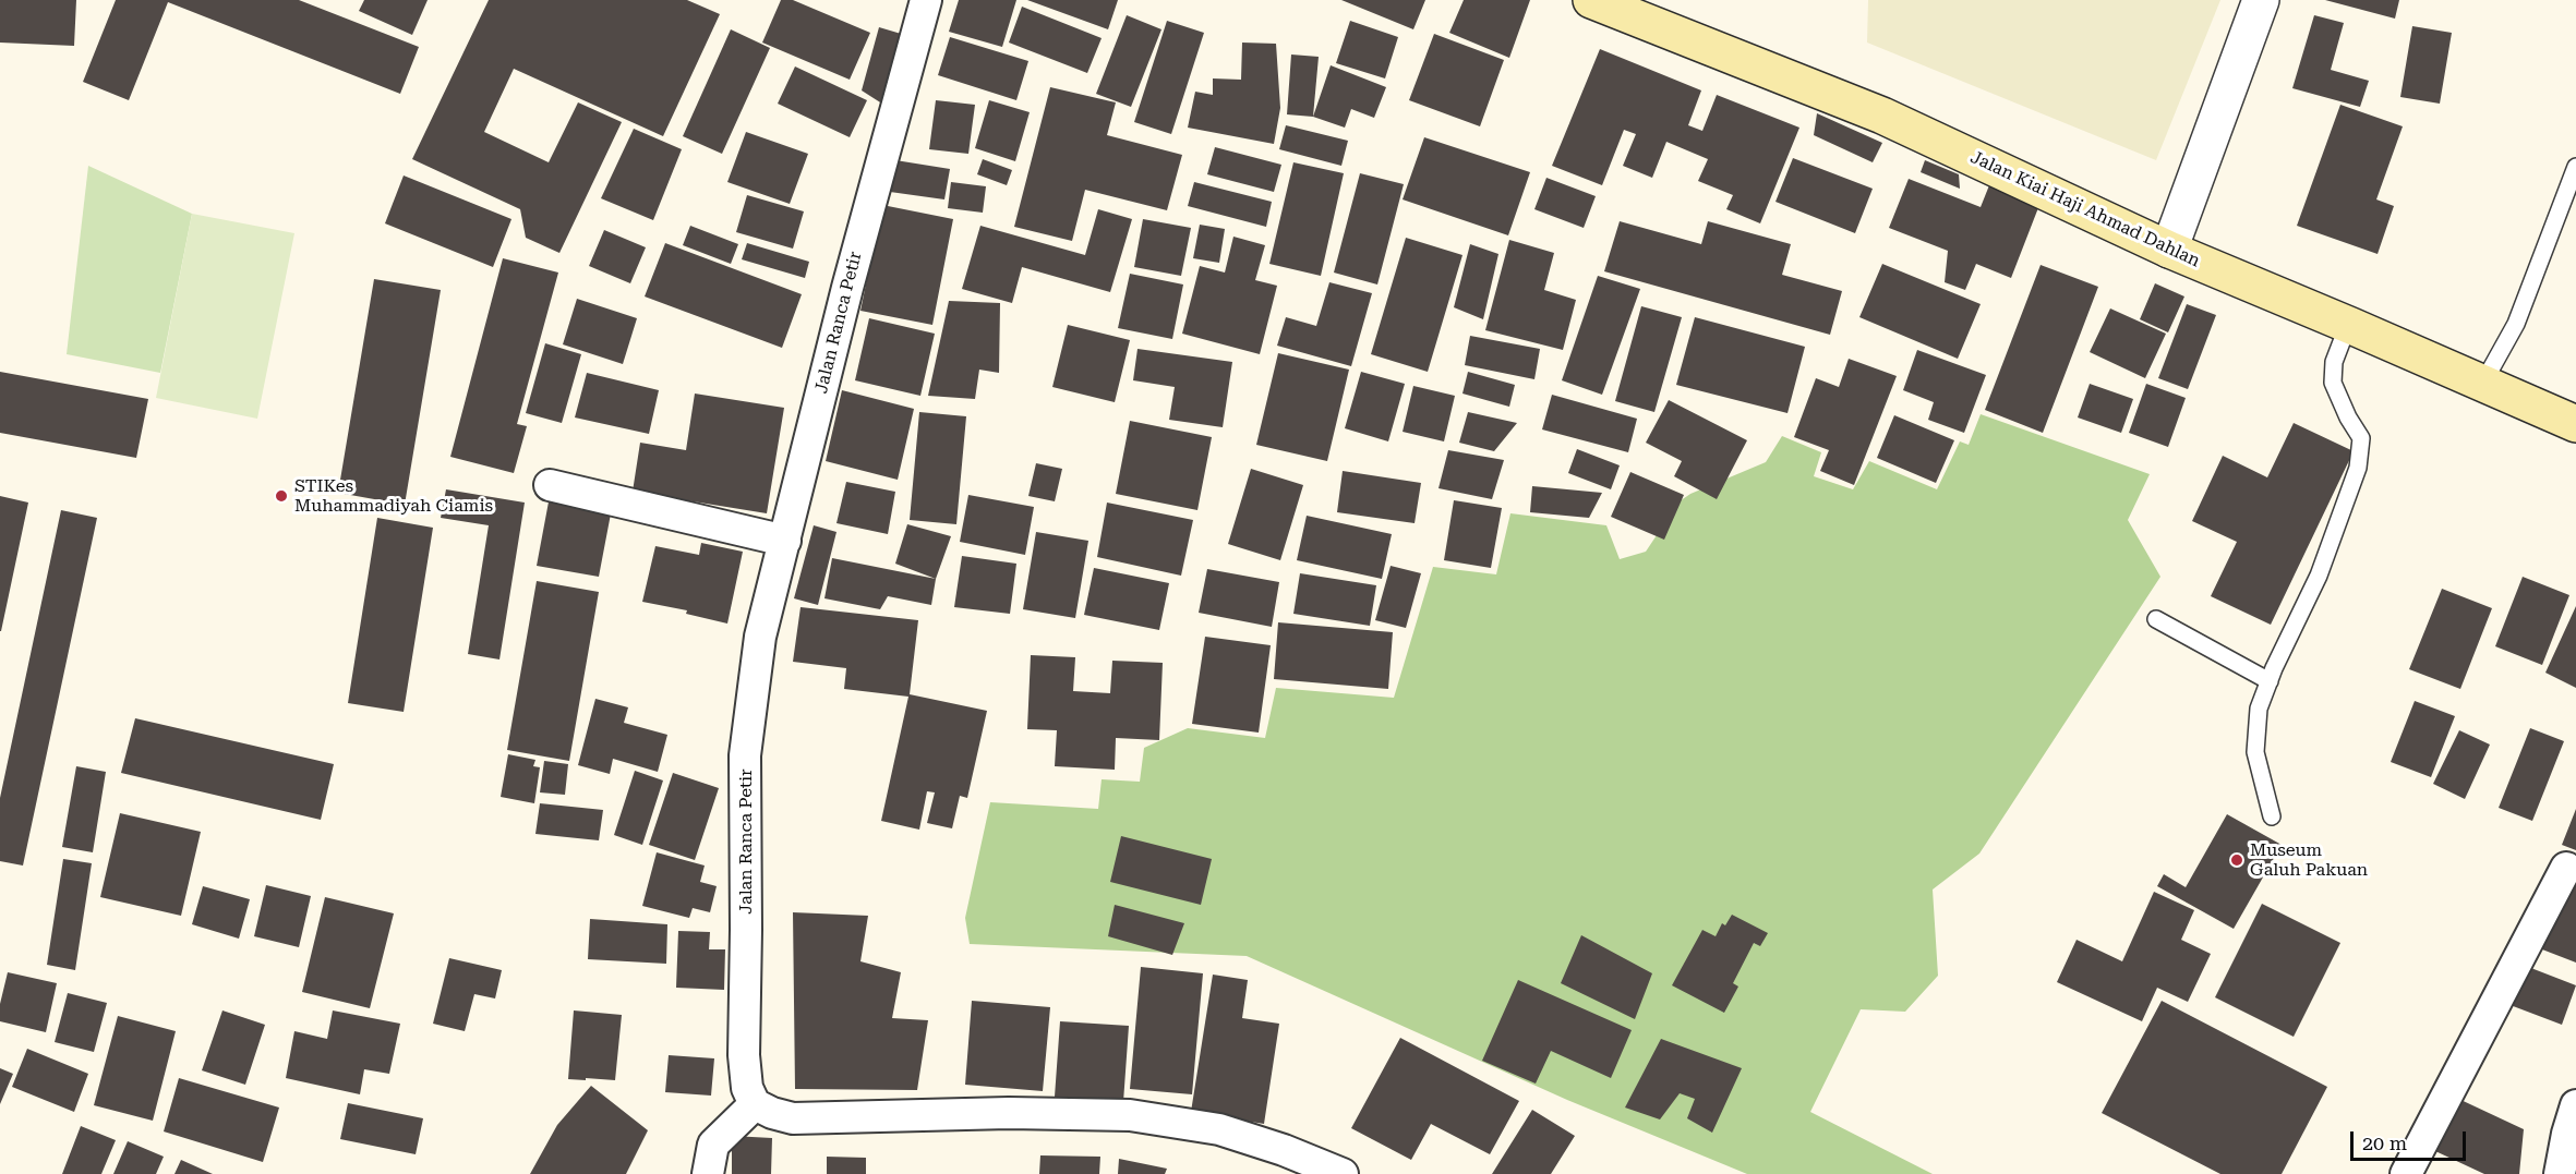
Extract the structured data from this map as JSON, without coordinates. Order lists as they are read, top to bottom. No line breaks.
{"streets":{"main road":["Jalan Kiai Haji Ahmad Dahlan"],"street":["Jalan Ranca Petir"]},"places":["STIKes Muhammadiyah Ciamis","Museum Galuh Pakuan"],"scale_bar":"20 m"}
